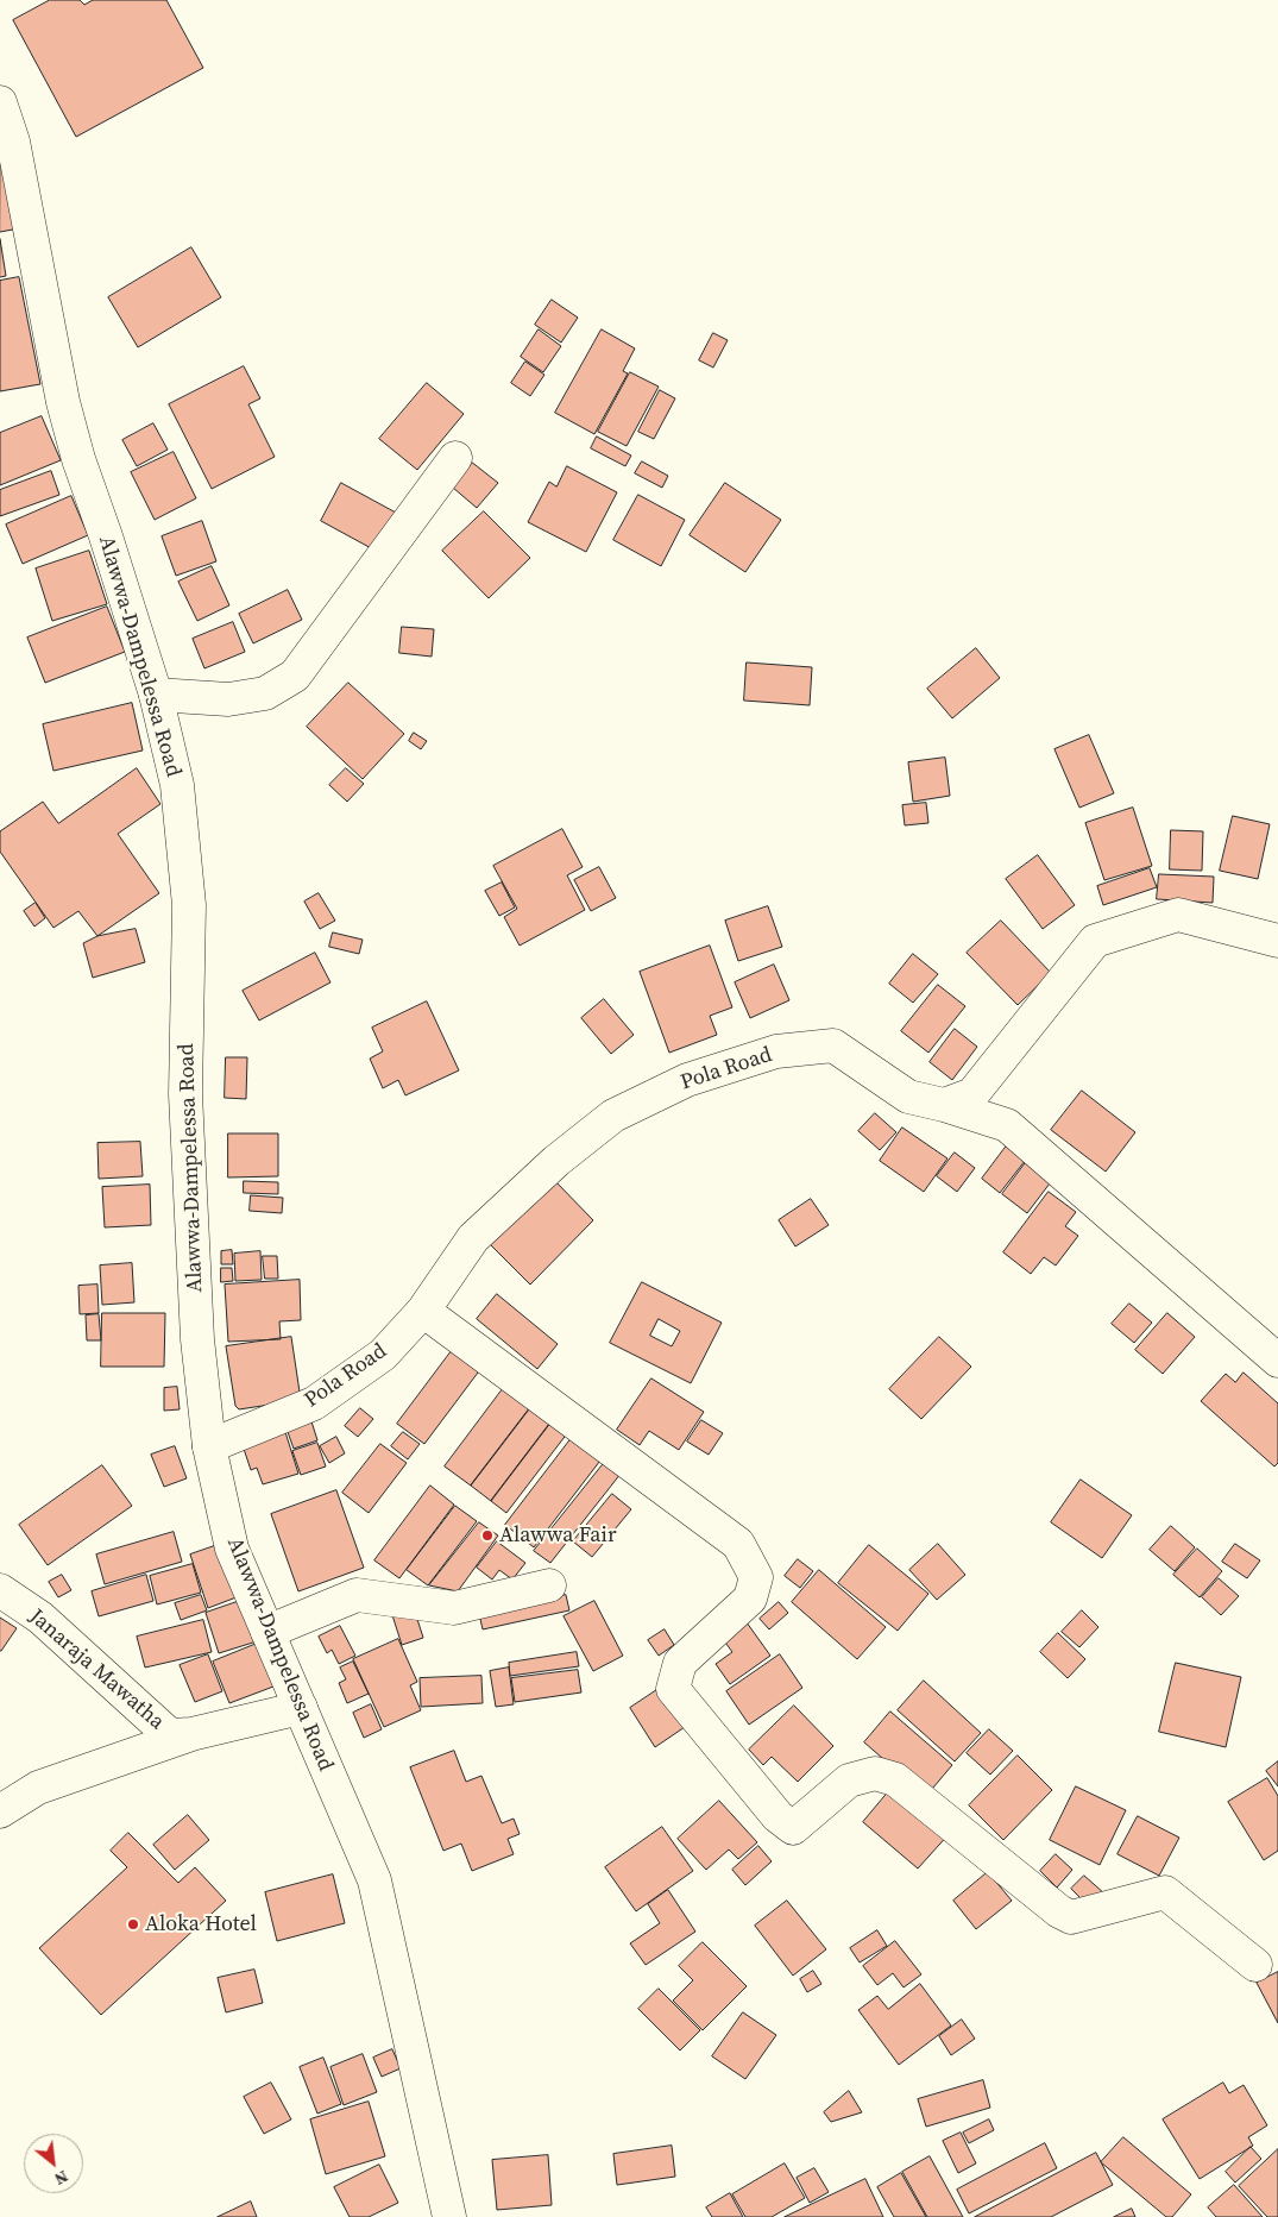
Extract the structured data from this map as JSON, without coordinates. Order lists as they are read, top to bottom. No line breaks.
{"streets":{"street":["Alawwa-Dampelessa Road","Pola Road","Janaraja Mawatha"]},"crossings":[["Alawwa-Dampelessa Road","Pola Road"],["Alawwa-Dampelessa Road","Janaraja Mawatha"]],"places":["Alawwa Fair","Aloka Hotel"],"north":"bottom right"}
